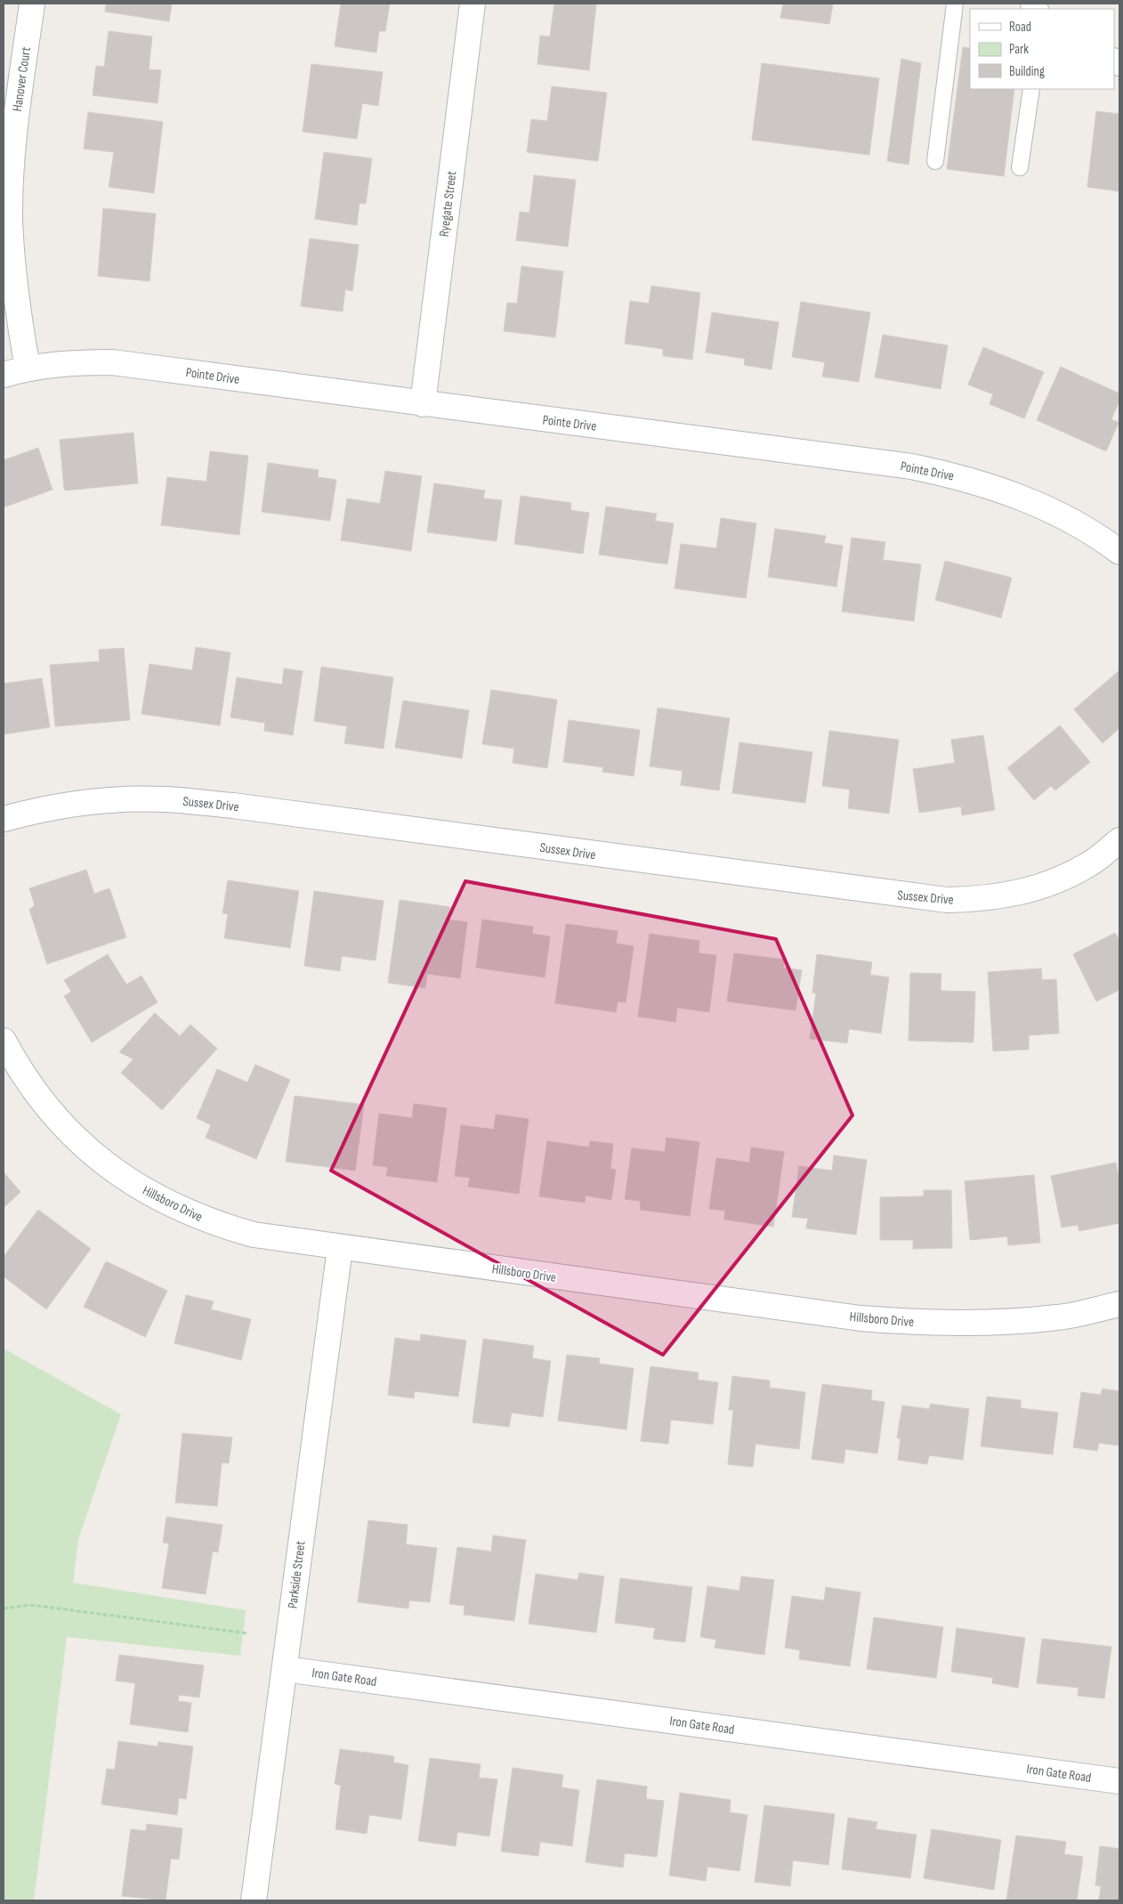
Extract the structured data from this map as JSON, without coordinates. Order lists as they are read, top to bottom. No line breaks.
{"streets":{"street":["Hanover Court","Ryegate Street","Pointe Drive","Sussex Drive","Hillsboro Drive","Parkside Street","Iron Gate Road"]},"crossings":[["Hanover Court","Pointe Drive"],["Ryegate Street","Pointe Drive"],["Hillsboro Drive","Parkside Street"],["Parkside Street","Iron Gate Road"]],"legend":["Road","Park","Building"]}
